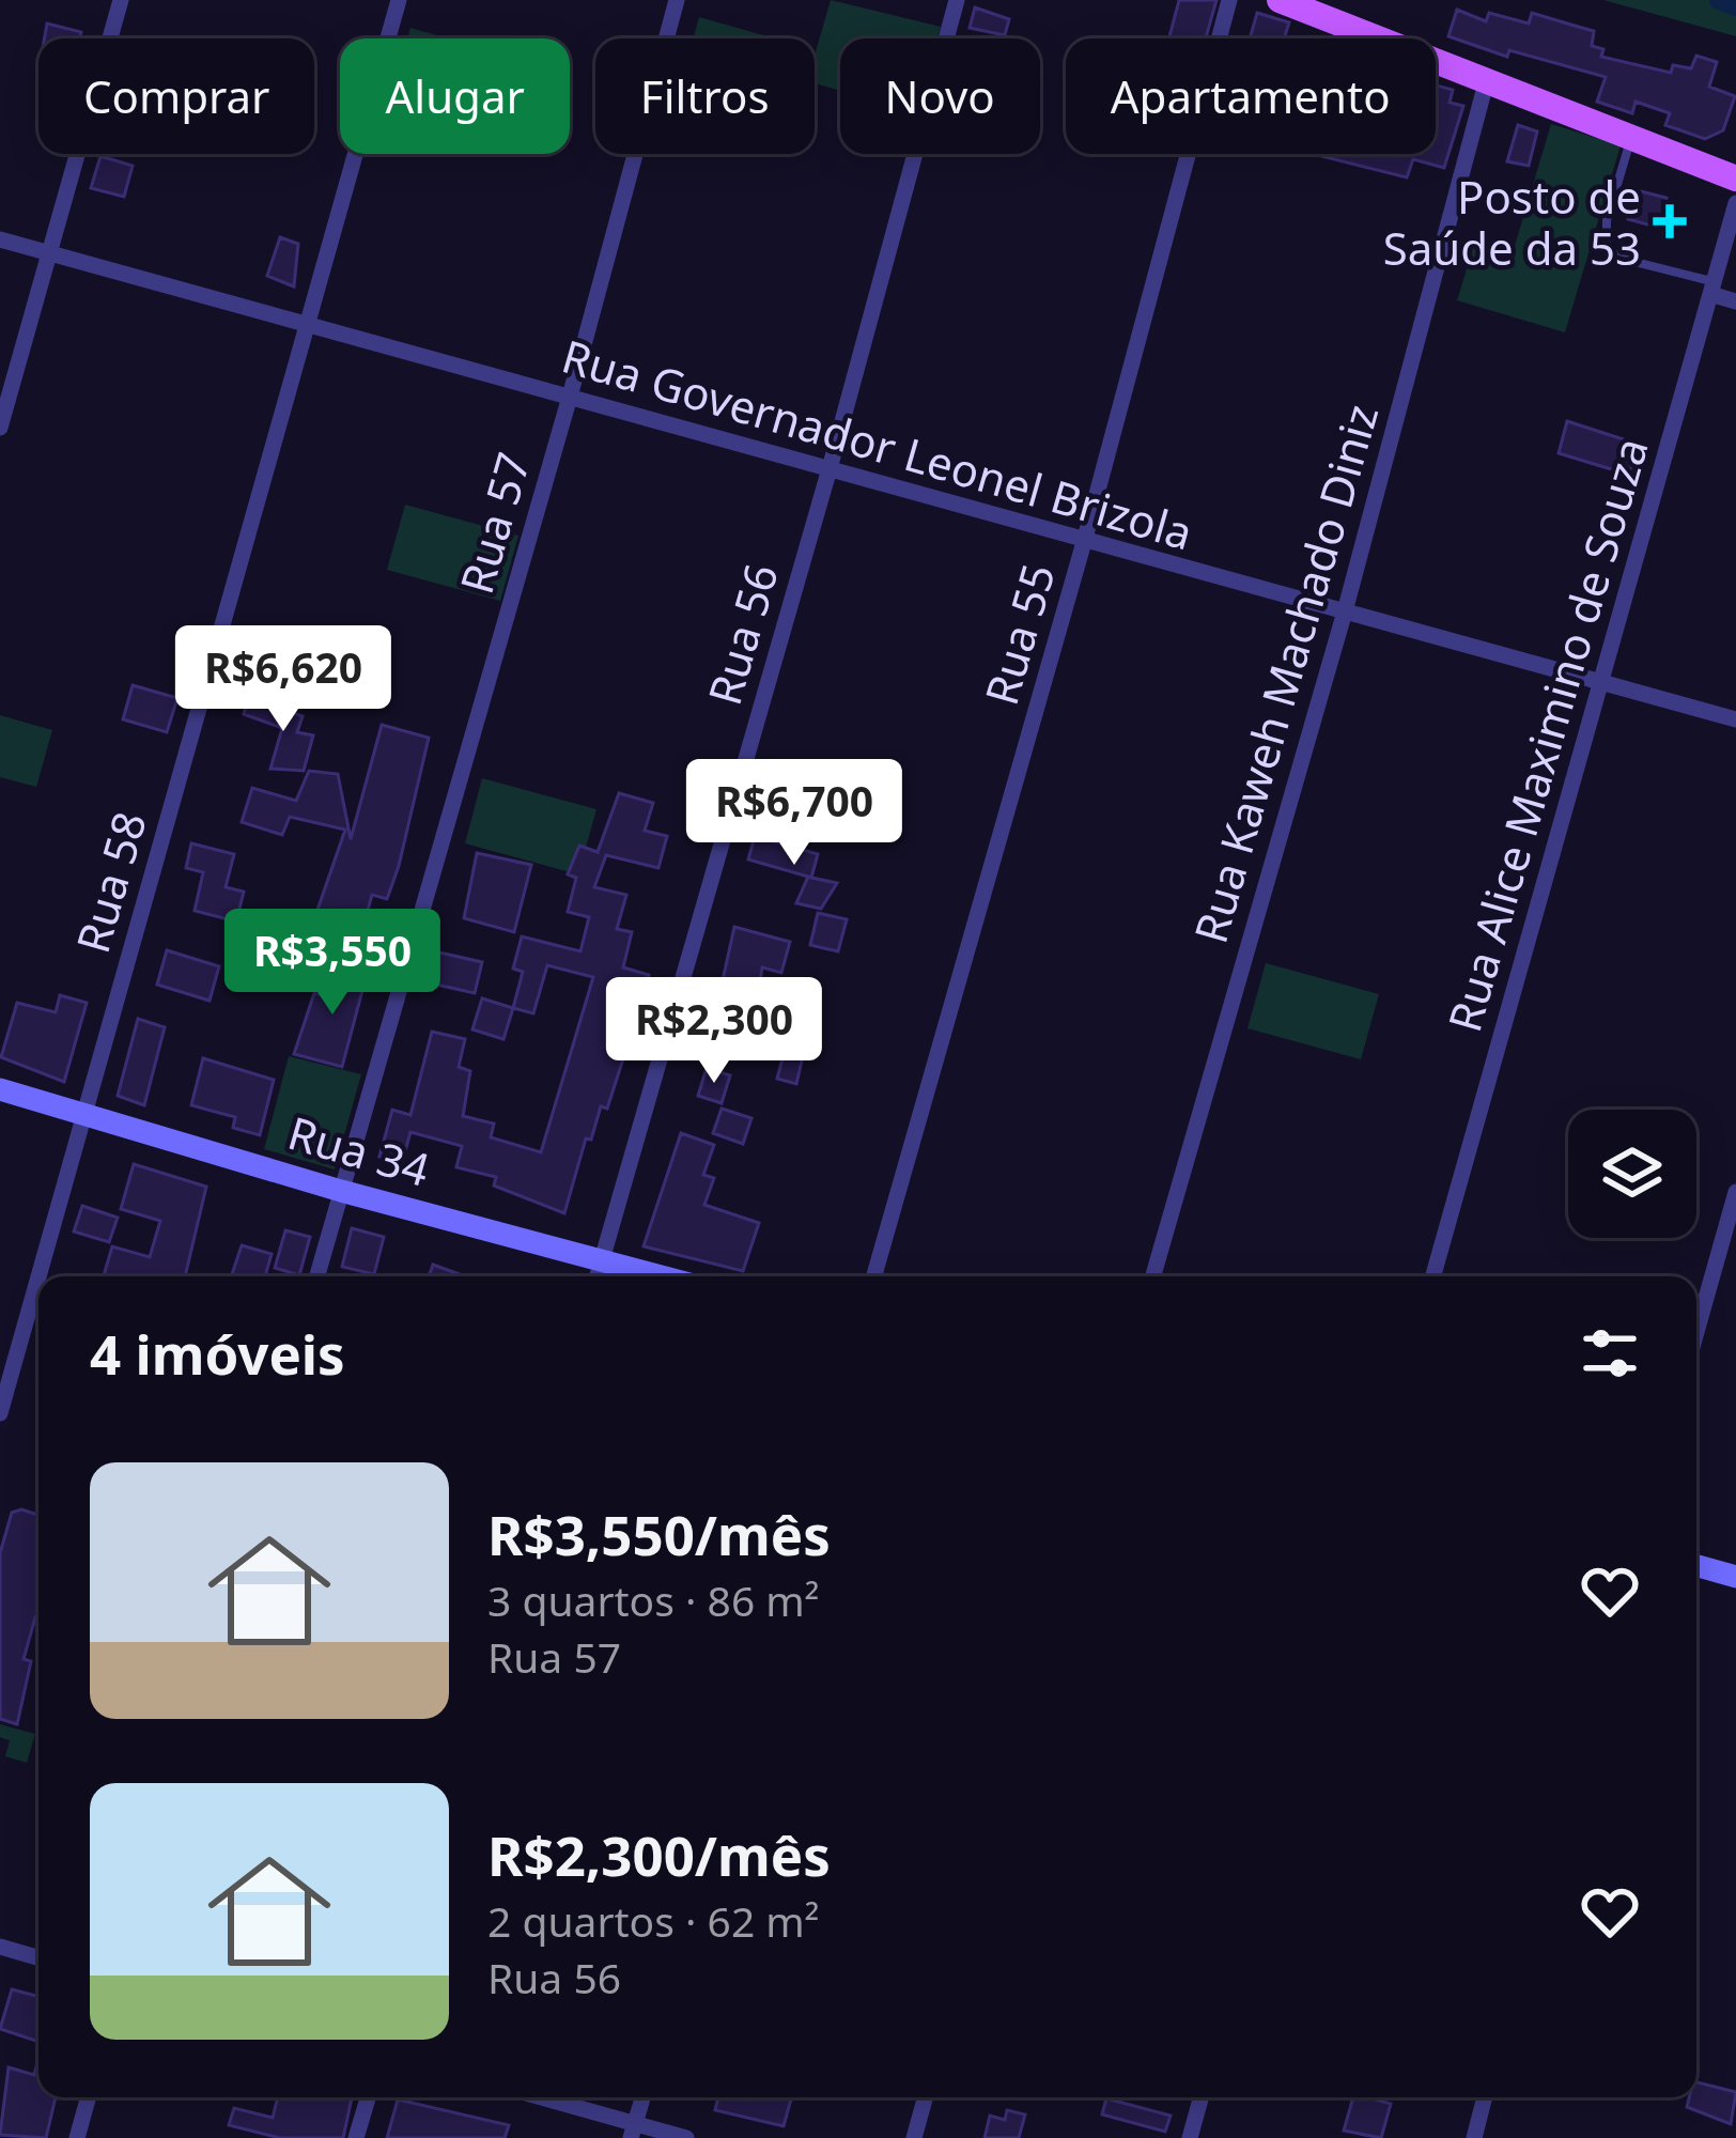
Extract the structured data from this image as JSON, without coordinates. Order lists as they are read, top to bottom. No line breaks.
{"streets":{"street":["Rua Governador Leonel Brizola","Rua 57","Rua 56","Rua 55","Rua Kaweh Machado Diniz","Rua Alice Maximino de Souza","Rua 58","Rua 34"]},"crossings":[["Rua Governador Leonel Brizola","Rua 57"],["Rua Governador Leonel Brizola","Rua 56"],["Rua Governador Leonel Brizola","Rua 55"],["Rua Governador Leonel Brizola","Rua Kaweh Machado Diniz"],["Rua Governador Leonel Brizola","Rua Alice Maximino de Souza"],["Rua Governador Leonel Brizola","Rua 58"],["Rua 57","Rua 34"],["Rua 56","Rua 34"],["Rua 58","Rua 34"]],"places":{"health":["Posto de Saúde da 53"]},"page":{"chip":["Comprar","Alugar","Filtros","Novo","Apartamento"],"price":["R$6,620","R$6,700","R$3,550","R$2,300"],"heading":"4 imóveis","list":[{"name":"R$3,550/mês","note":"3 quartos · 86 m² · Rua 57"},{"name":"R$2,300/mês","note":"2 quartos · 62 m² · Rua 56"}]}}
